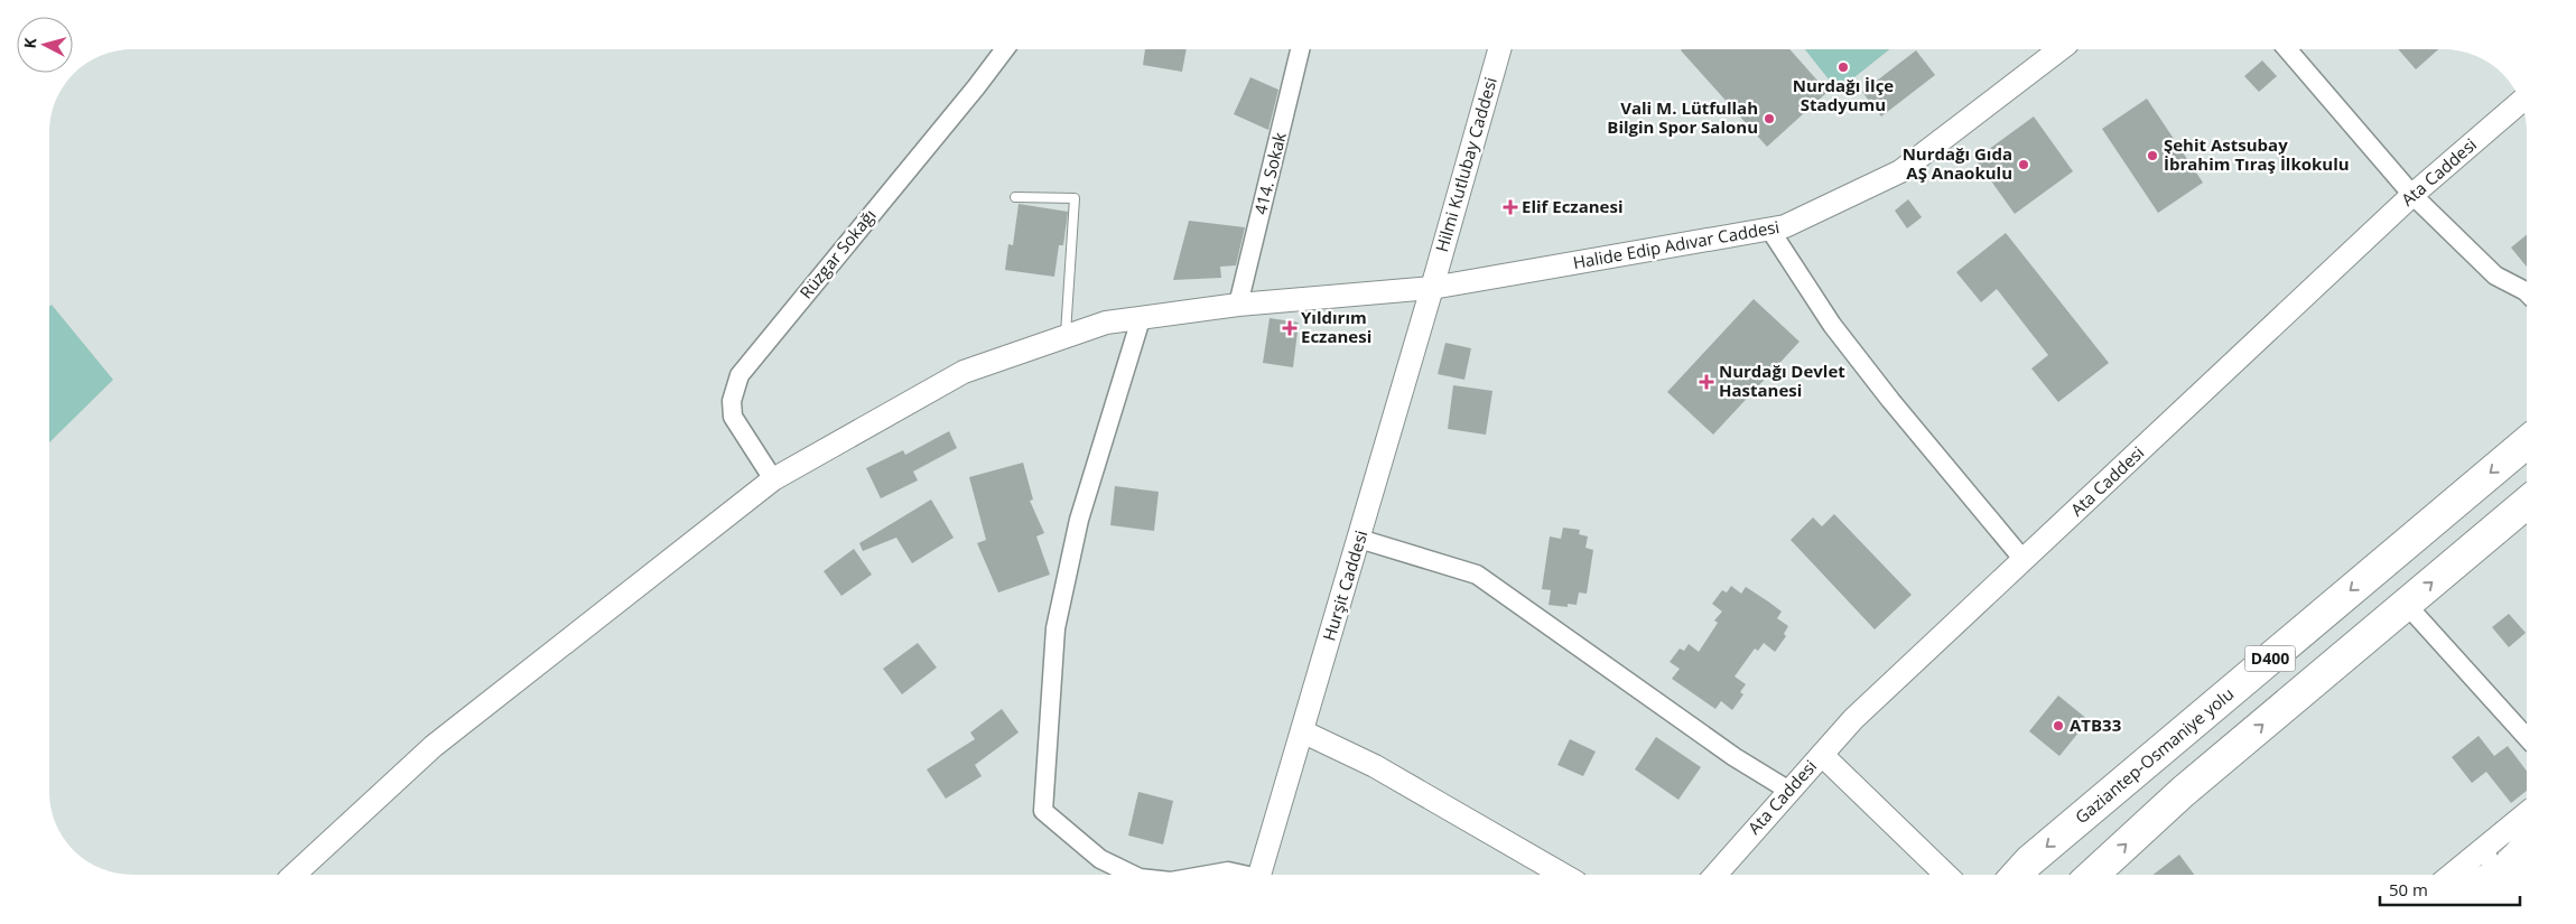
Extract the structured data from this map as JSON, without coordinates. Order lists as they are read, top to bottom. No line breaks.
{"streets":{"highway":["D400","Gaziantep-Osmaniye yolu"],"street":["Hilmi Kutlubay Caddesi","Ata Caddesi","414. Sokak","Halide Edip Adıvar Caddesi","Rüzgar Sokağı","Hurşit Caddesi"]},"crossings":[["Hilmi Kutlubay Caddesi","Halide Edip Adıvar Caddesi"],["Hilmi Kutlubay Caddesi","Hurşit Caddesi"],["414. Sokak","Halide Edip Adıvar Caddesi"],["Halide Edip Adıvar Caddesi","Rüzgar Sokağı"],["Halide Edip Adıvar Caddesi","Hurşit Caddesi"]],"places":{"other":["Nurdağı İlçe Stadyumu","Vali M. Lütfullah Bilgin Spor Salonu","Şehit Astsubay İbrahim Tıraş İlkokulu","Nurdağı Gıda AŞ Anaokulu","ATB33"],"health":["Elif Eczanesi","Yıldırım Eczanesi","Nurdağı Devlet Hastanesi"]},"scale_bar":"50 m","north":"left"}
